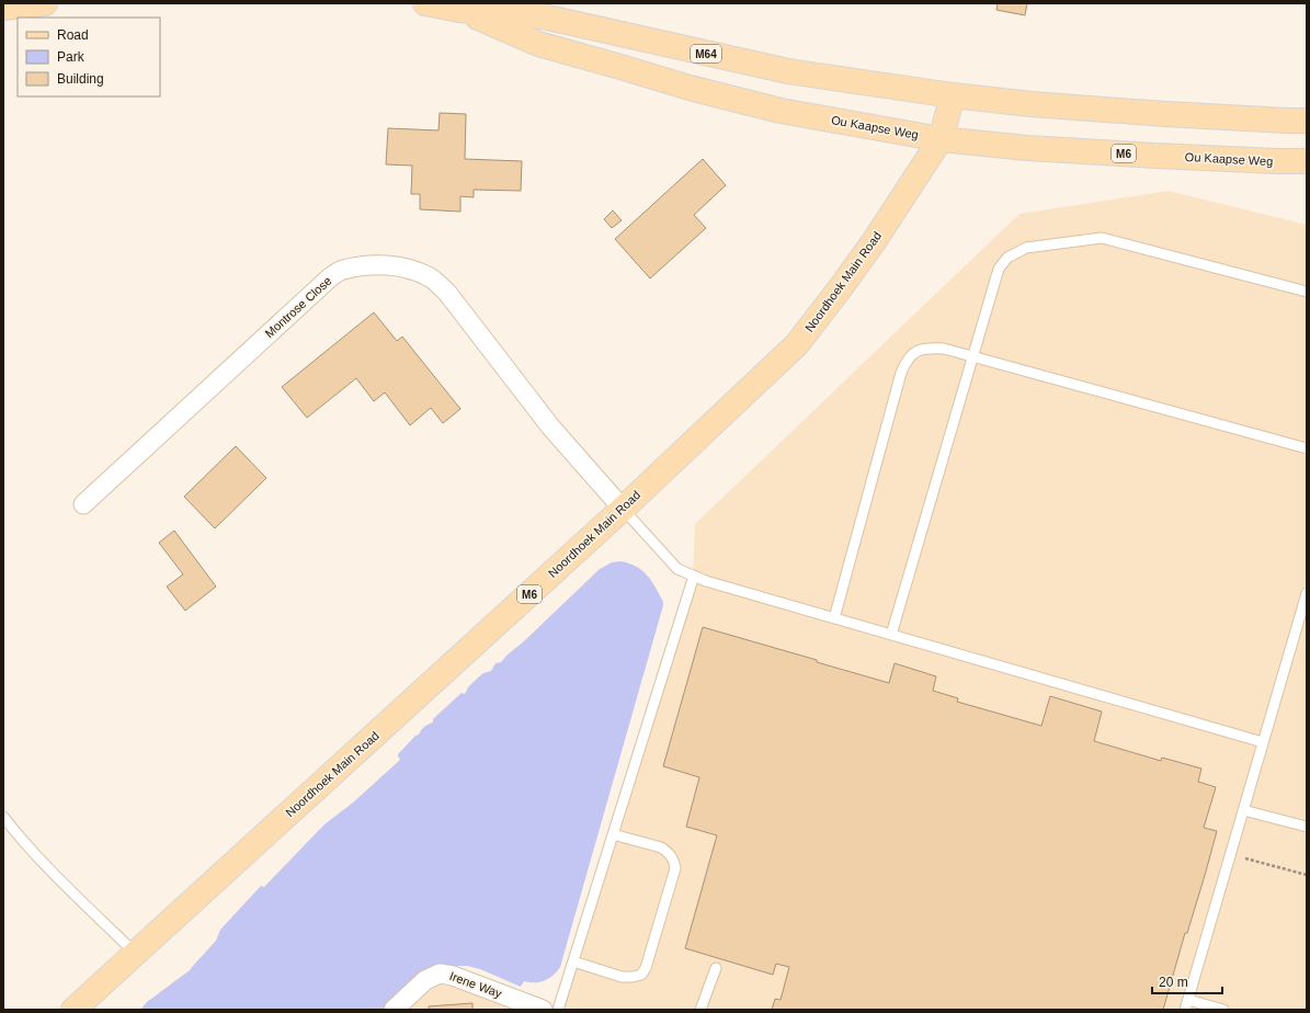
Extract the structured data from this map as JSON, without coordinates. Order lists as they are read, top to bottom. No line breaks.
{"streets":{"main road":["M64","Ou Kaapse Weg","M6","Noordhoek Main Road"],"street":["Montrose Close","Irene Way"]},"crossings":[["Ou Kaapse Weg","Noordhoek Main Road"],["Noordhoek Main Road","Montrose Close"]],"legend":["Road","Park","Building"],"scale_bar":"20 m"}
